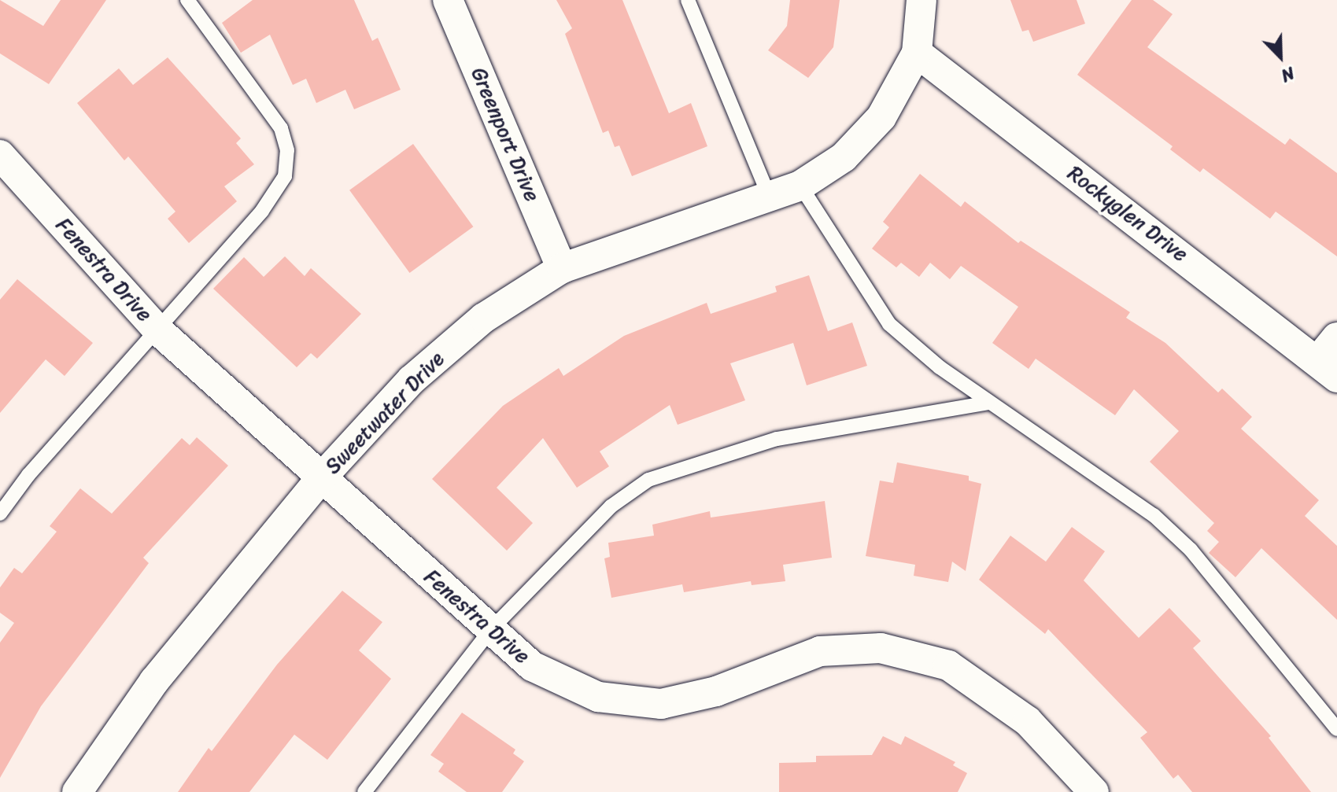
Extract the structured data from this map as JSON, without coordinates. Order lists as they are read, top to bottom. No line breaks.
{"streets":{"street":["Greenport Drive","Rockyglen Drive","Fenestra Drive","Sweetwater Drive"]},"crossings":[["Greenport Drive","Sweetwater Drive"],["Rockyglen Drive","Sweetwater Drive"],["Fenestra Drive","Sweetwater Drive"]],"north":"bottom right"}
